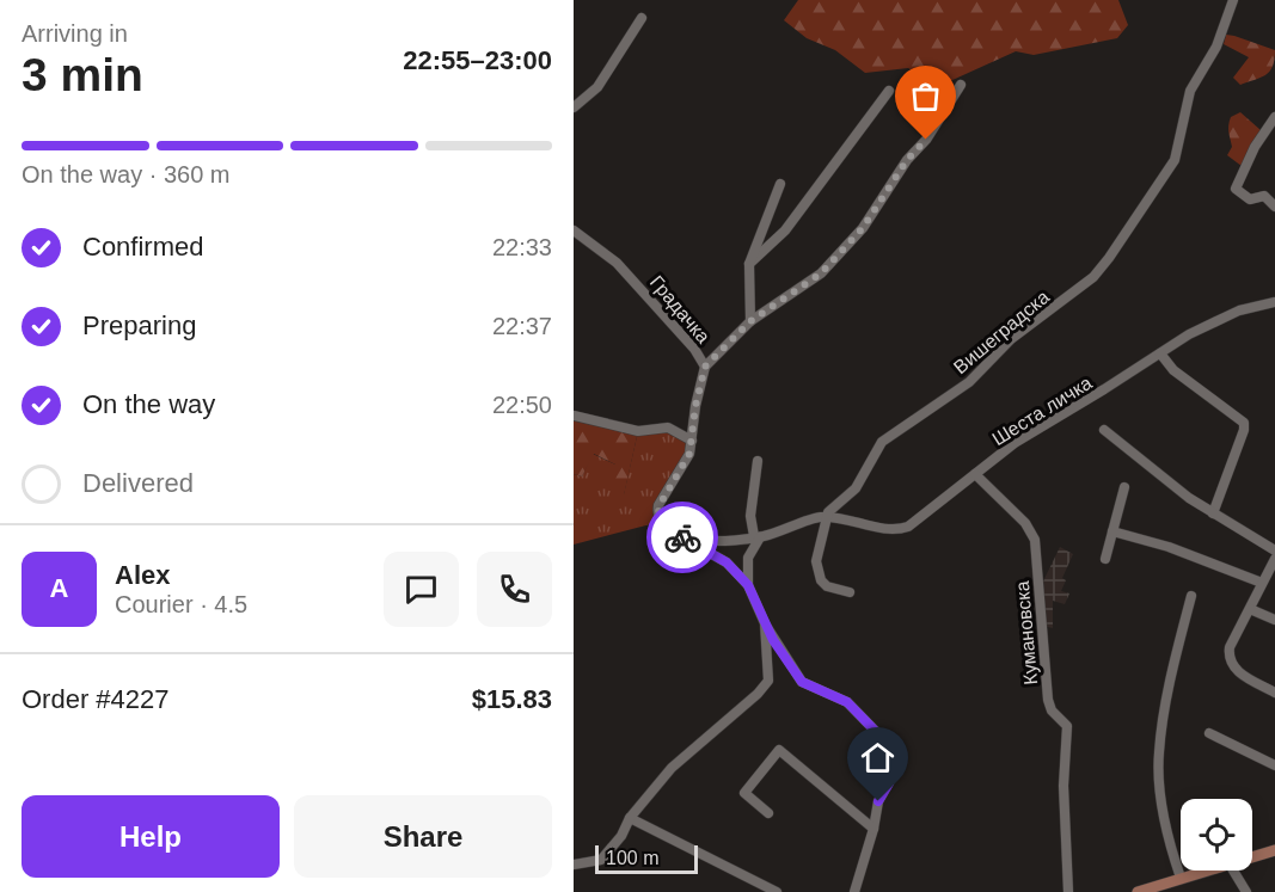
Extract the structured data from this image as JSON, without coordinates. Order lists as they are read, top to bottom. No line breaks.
{"streets":{"street":["Градачка","Вишеградска","Шеста личка","Кумановска"]},"crossings":[["Вишеградска","Шеста личка"],["Шеста личка","Кумановска"]],"scale_bar":"100 m","page":{"heading":["3 min","Arriving in","22:55–23:00"],"panel":["Alex","Courier · 4.5","Order #4227","$15.83"],"bar":"On the way · 360 m","list":[["Confirmed","22:33"],["Preparing","22:37"],["On the way","22:50"],"Delivered"],"round":"A","buttons":["Help","Share"],"scale":"100 m"}}
